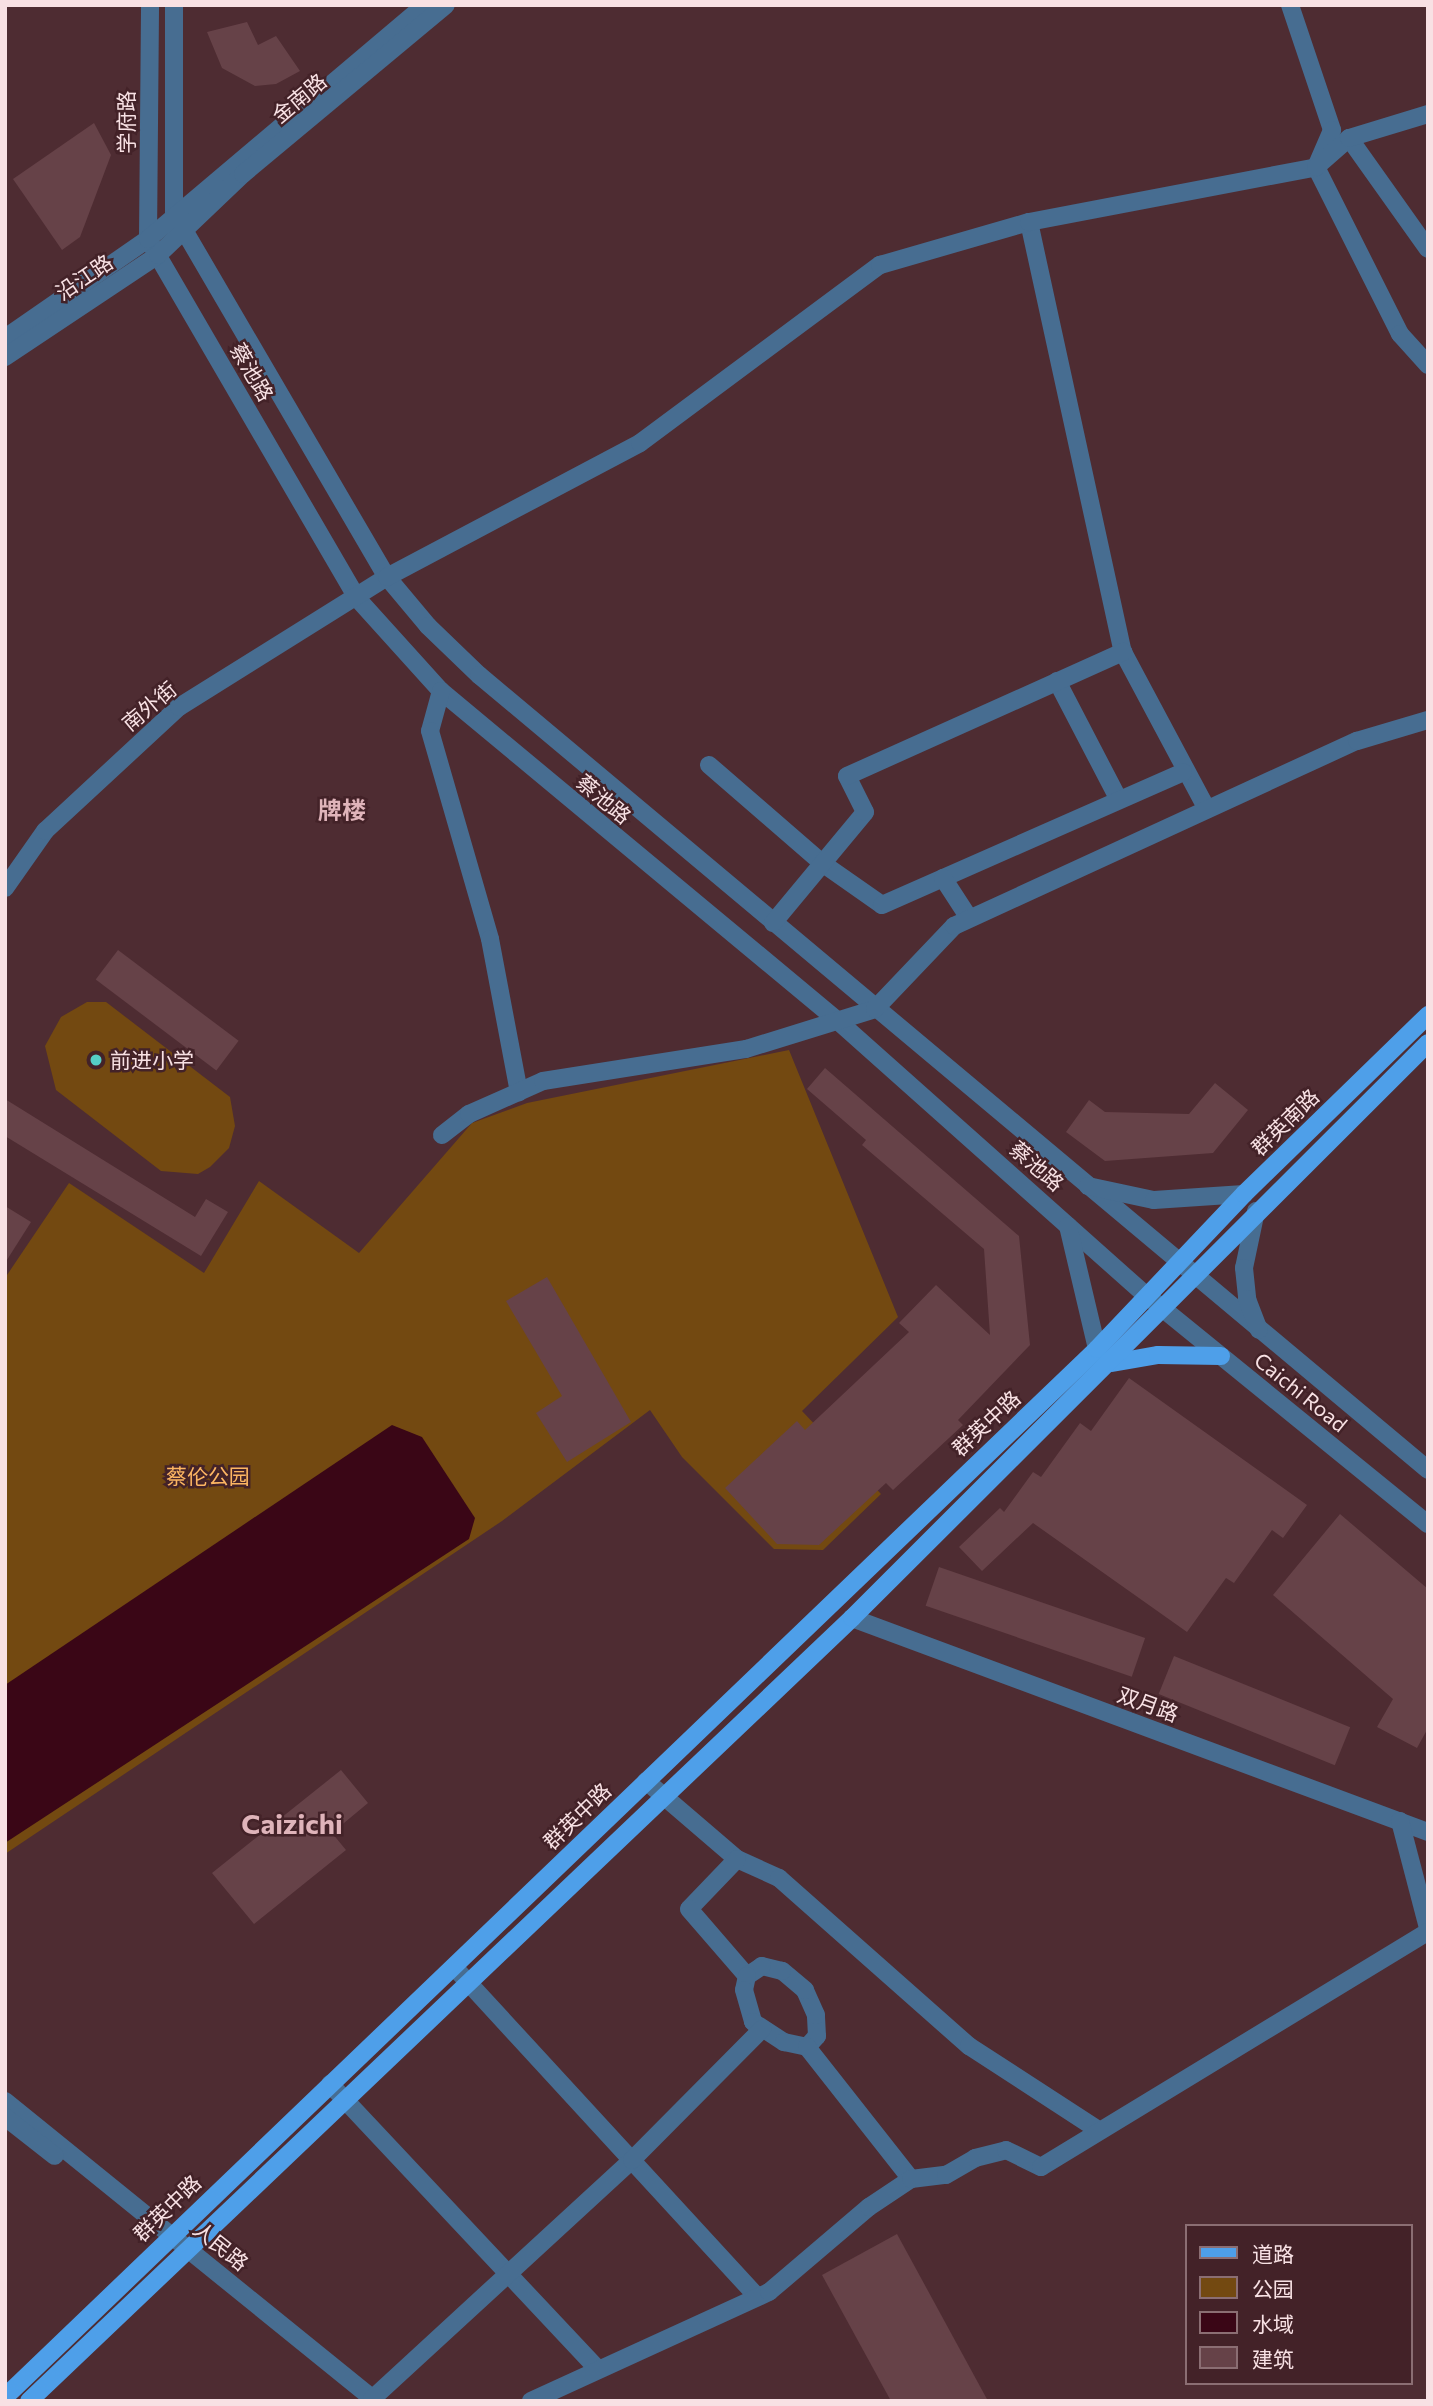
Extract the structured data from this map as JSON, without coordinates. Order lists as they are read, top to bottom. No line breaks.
{"streets":{"main road":["群英南路","群英中路"],"street":["金南路","学府路","沿江路","蔡池路","南外街","Caichi Road","双月路","人民路"]},"crossings":[["金南路","学府路"],["金南路","沿江路"],["金南路","蔡池路"],["学府路","沿江路"],["学府路","蔡池路"],["沿江路","蔡池路"],["蔡池路","南外街"],["蔡池路","群英南路"],["蔡池路","Caichi Road"],["蔡池路","群英中路"],["群英南路","Caichi Road"],["群英南路","群英中路"],["Caichi Road","群英中路"],["群英中路","双月路"],["群英中路","人民路"]],"districts":["牌楼","Caizichi"],"parks":["蔡伦公园"],"places":["前进小学"],"legend":["道路","公园","水域","建筑"]}
